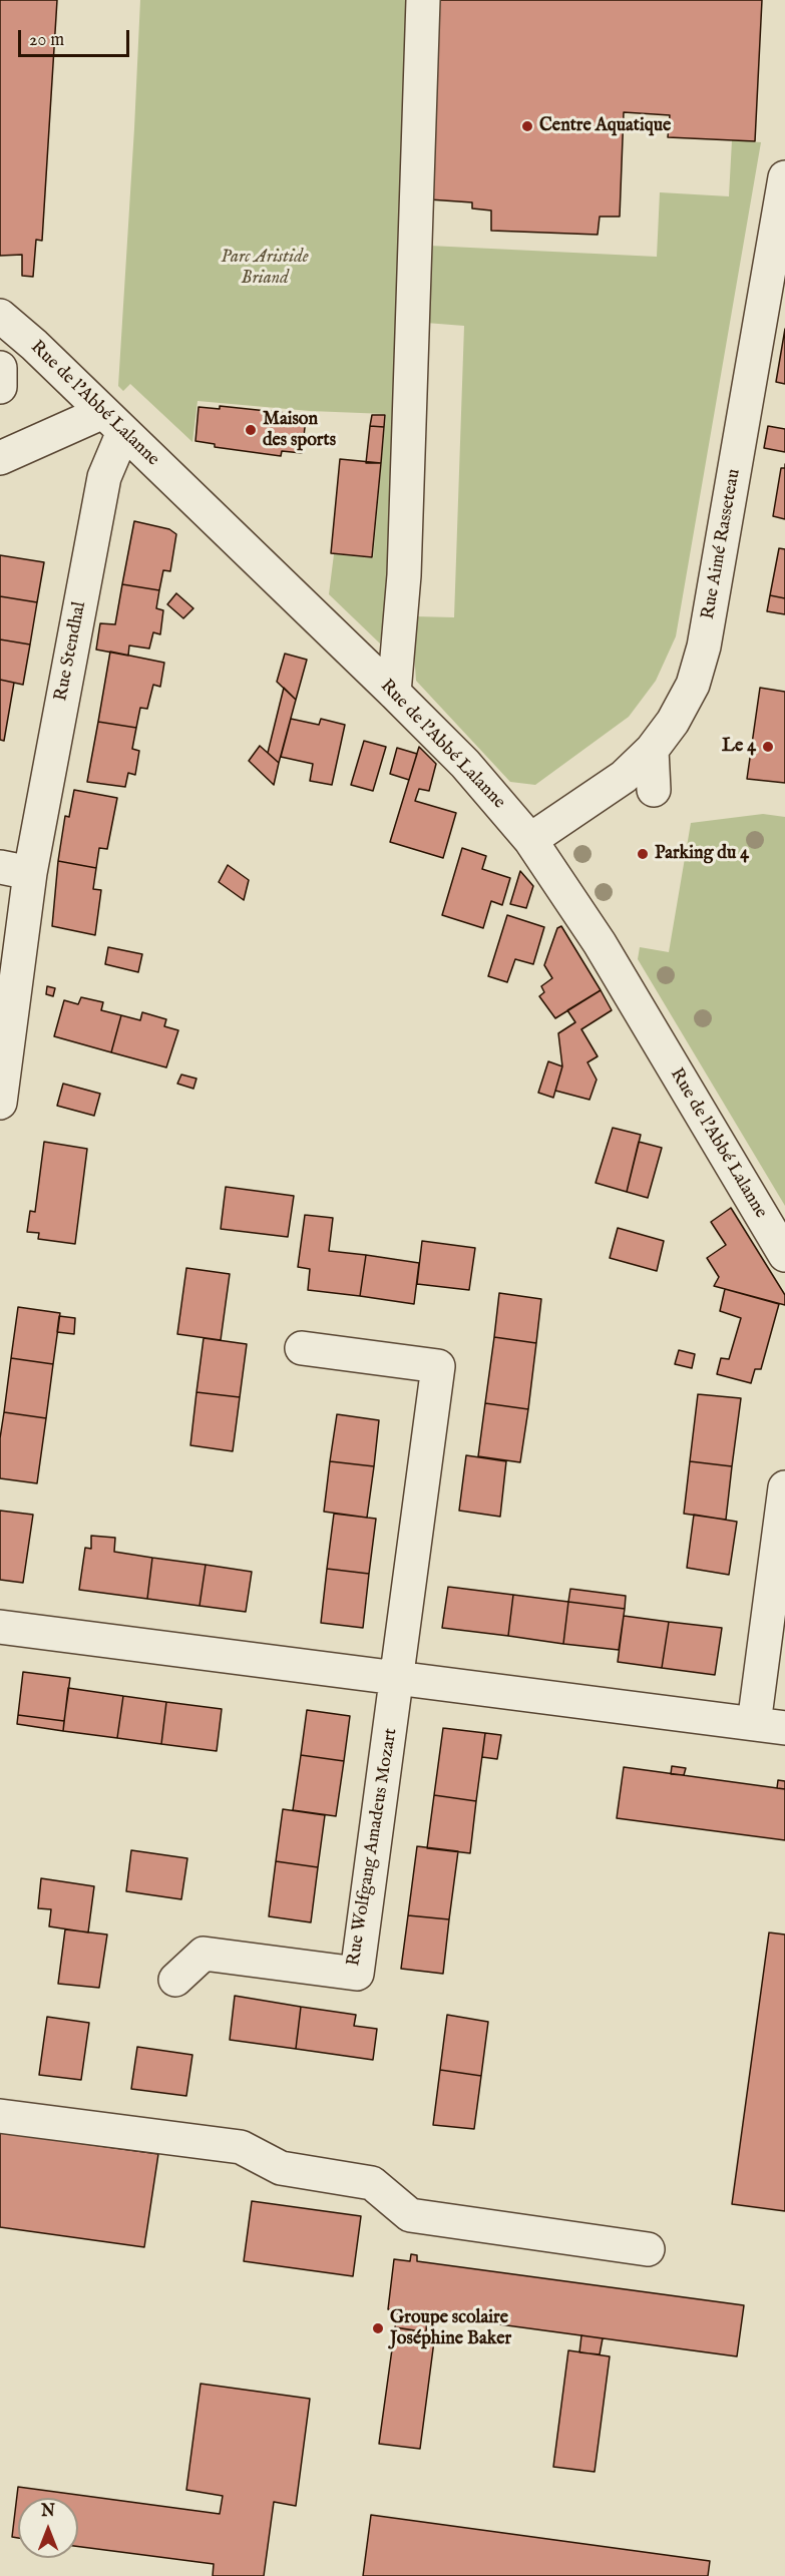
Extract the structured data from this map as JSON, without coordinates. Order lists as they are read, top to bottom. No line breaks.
{"streets":{"street":["Rue de l'Abbé Lalanne","Rue Aimé Rasseteau","Rue Stendhal","Rue Wolfgang Amadeus Mozart"]},"crossings":[["Rue de l'Abbé Lalanne","Rue Aimé Rasseteau"],["Rue de l'Abbé Lalanne","Rue Stendhal"]],"parks":["Parc Aristide Briand"],"places":["Centre Aquatique","Maison des sports","Le 4","Parking du 4","Groupe scolaire Joséphine Baker"],"scale_bar":"20 m","north":"top"}
